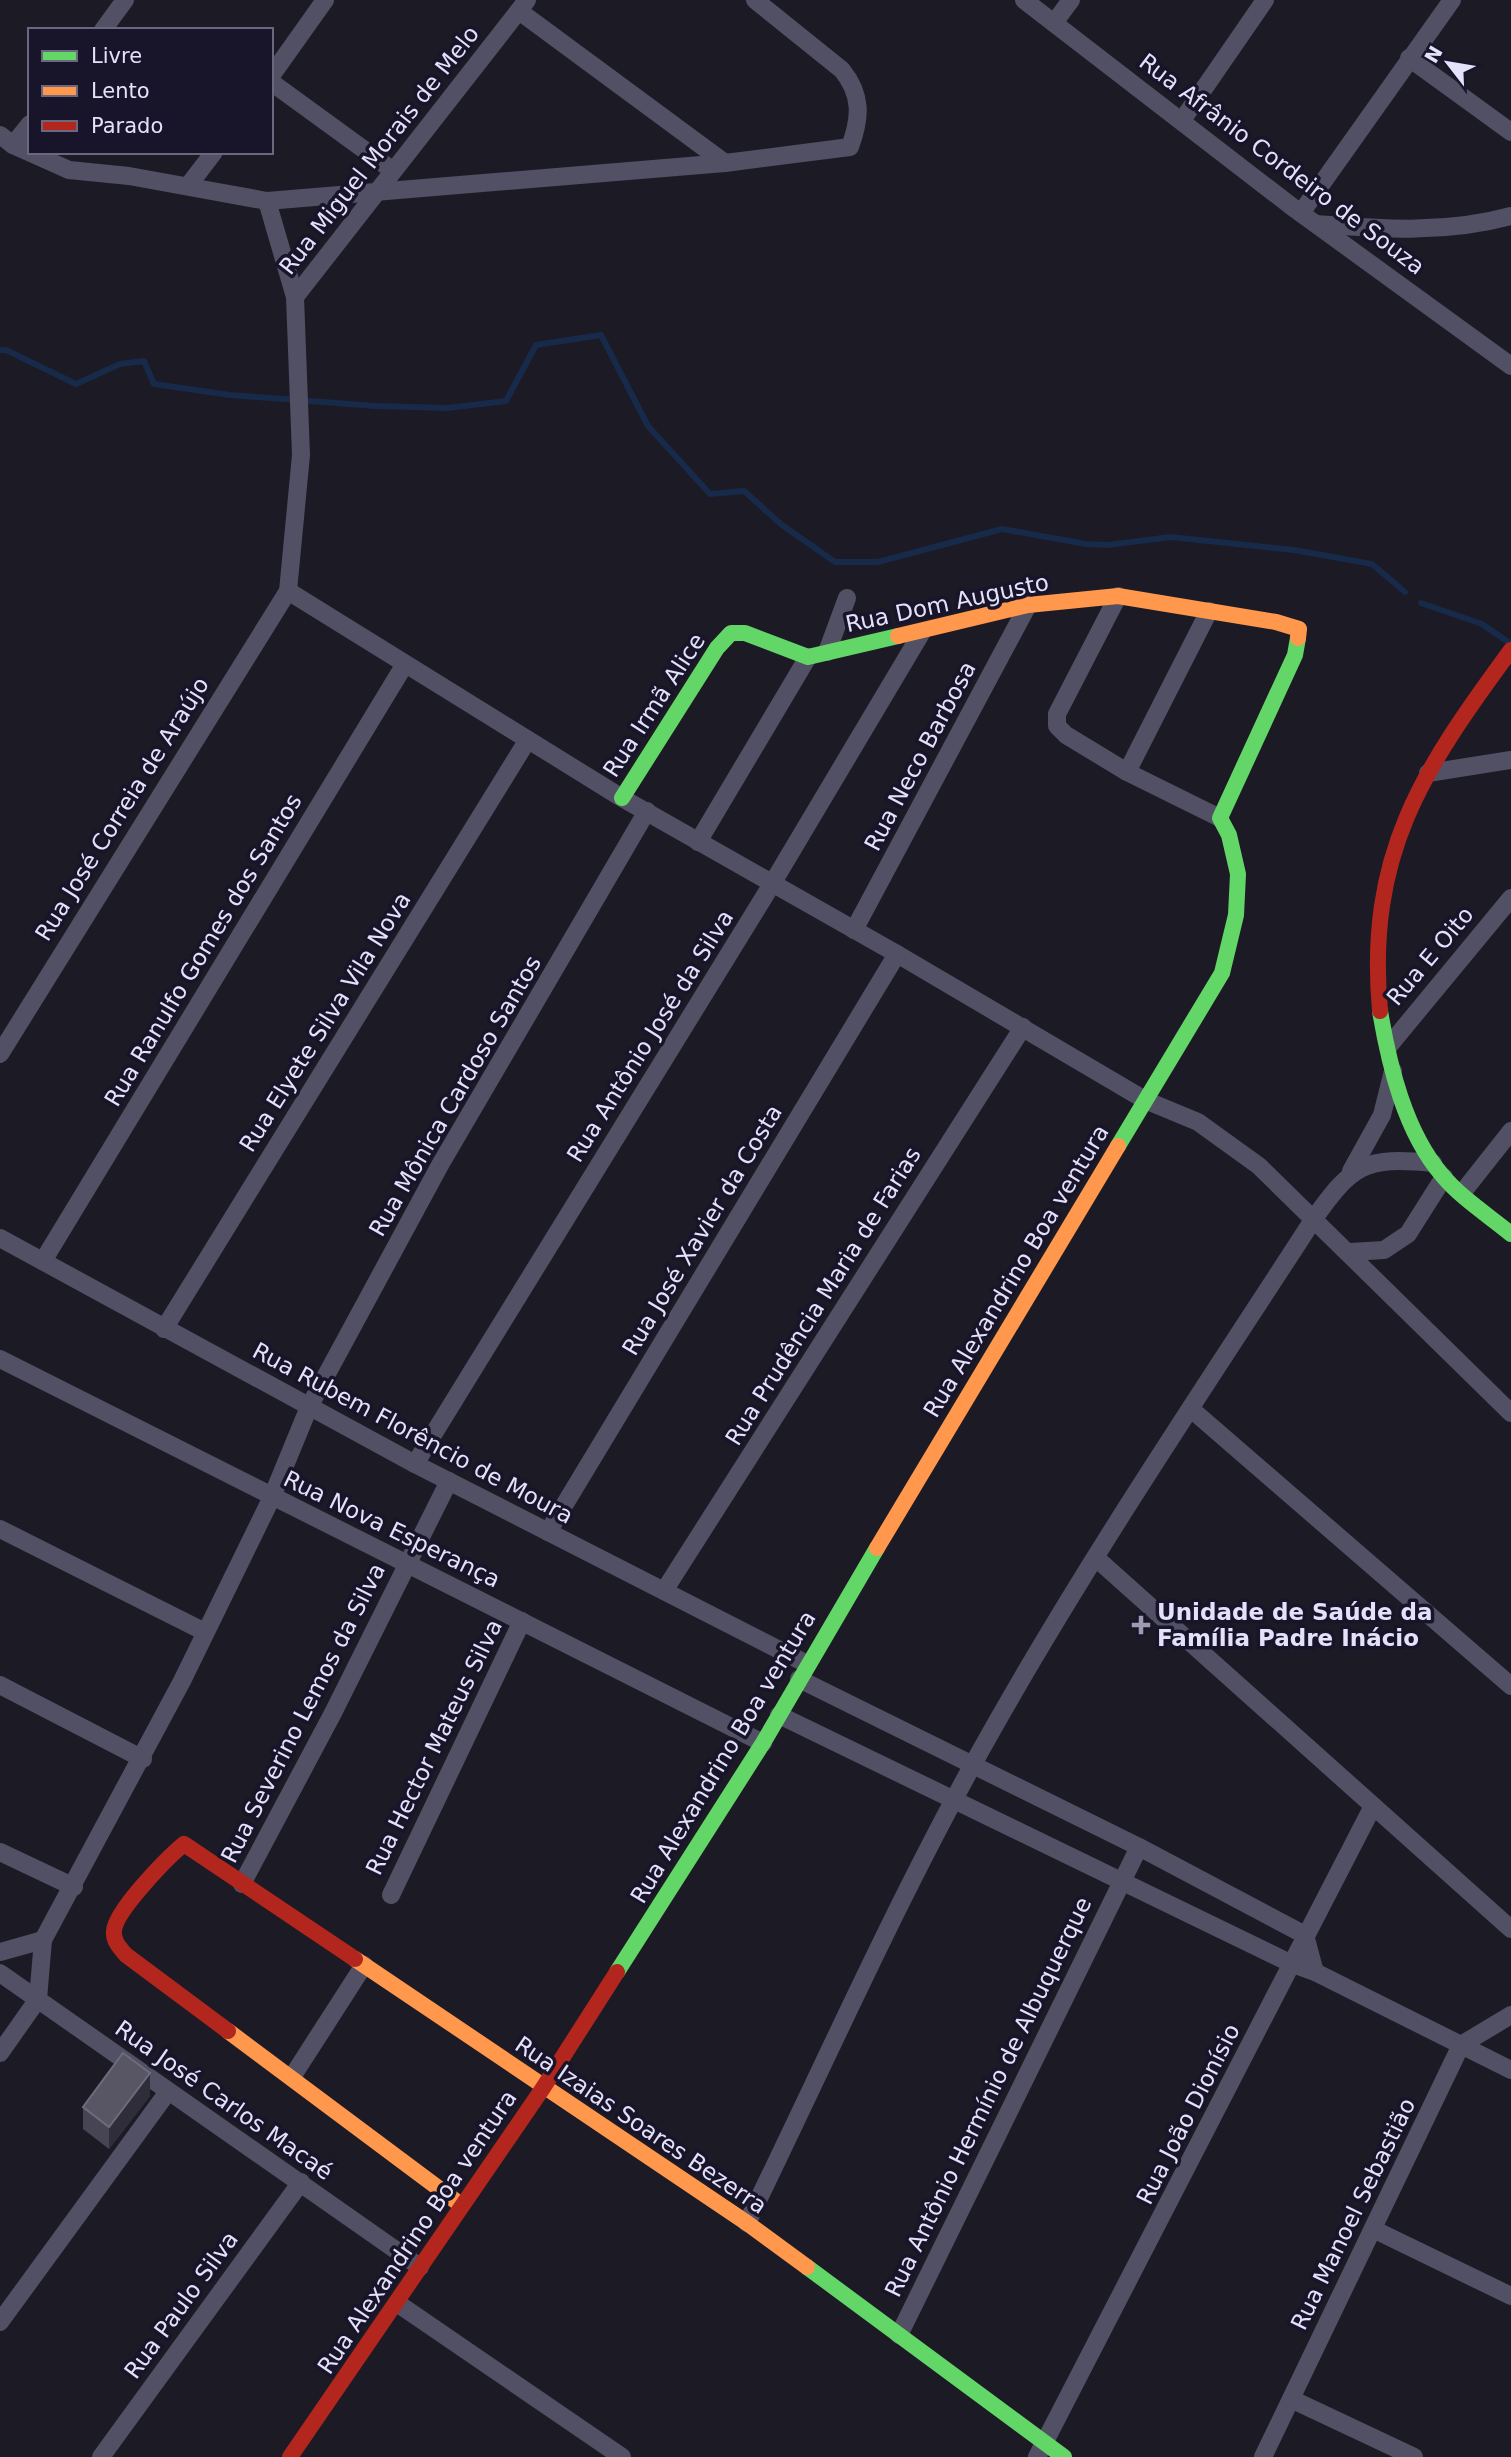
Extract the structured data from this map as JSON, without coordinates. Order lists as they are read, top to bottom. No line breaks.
{"streets":{"street":["Rua Miguel Morais de Melo","Rua Afrânio Cordeiro de Souza","Rua Dom Augusto","Rua Irmã Alice","Rua Neco Barbosa","Rua José Correia de Araújo","Rua Ranulfo Gomes dos Santos","Rua E Oito","Rua Elyete Silva Vila Nova","Rua Antônio José da Silva","Rua Mônica Cardoso Santos","Rua José Xavier da Costa","Rua Alexandrino Boa ventura","Rua Prudência Maria de Farias","Rua Rubem Florêncio de Moura","Rua Nova Esperança","Rua Severino Lemos da Silva","Rua Hector Mateus Silva","Rua Antônio Hermínio de Albuquerque","Rua José Carlos Macaé","Rua João Dionísio","Rua Izaias Soares Bezerra","Rua Manoel Sebastião","Rua Paulo Silva"]},"crossings":[["Rua Dom Augusto","Rua Irmã Alice"],["Rua Dom Augusto","Rua Neco Barbosa"],["Rua Dom Augusto","Rua Antônio José da Silva"],["Rua Dom Augusto","Rua Alexandrino Boa ventura"],["Rua Ranulfo Gomes dos Santos","Rua Rubem Florêncio de Moura"],["Rua Elyete Silva Vila Nova","Rua Rubem Florêncio de Moura"],["Rua Antônio José da Silva","Rua Rubem Florêncio de Moura"],["Rua Mônica Cardoso Santos","Rua Rubem Florêncio de Moura"],["Rua Mônica Cardoso Santos","Rua Nova Esperança"],["Rua José Xavier da Costa","Rua Rubem Florêncio de Moura"],["Rua Alexandrino Boa ventura","Rua Rubem Florêncio de Moura"],["Rua Alexandrino Boa ventura","Rua Nova Esperança"],["Rua Alexandrino Boa ventura","Rua José Carlos Macaé"],["Rua Alexandrino Boa ventura","Rua Izaias Soares Bezerra"],["Rua Prudência Maria de Farias","Rua Rubem Florêncio de Moura"],["Rua Rubem Florêncio de Moura","Rua Severino Lemos da Silva"],["Rua Rubem Florêncio de Moura","Rua Antônio Hermínio de Albuquerque"],["Rua Rubem Florêncio de Moura","Rua João Dionísio"],["Rua Nova Esperança","Rua Severino Lemos da Silva"],["Rua Nova Esperança","Rua Hector Mateus Silva"],["Rua Severino Lemos da Silva","Rua Izaias Soares Bezerra"],["Rua Antônio Hermínio de Albuquerque","Rua Izaias Soares Bezerra"],["Rua José Carlos Macaé","Rua Paulo Silva"],["Rua João Dionísio","Rua Izaias Soares Bezerra"]],"places":{"health":["Unidade de Saúde da Família Padre Inácio"]},"legend":["Livre","Lento","Parado"],"north":"top left"}
